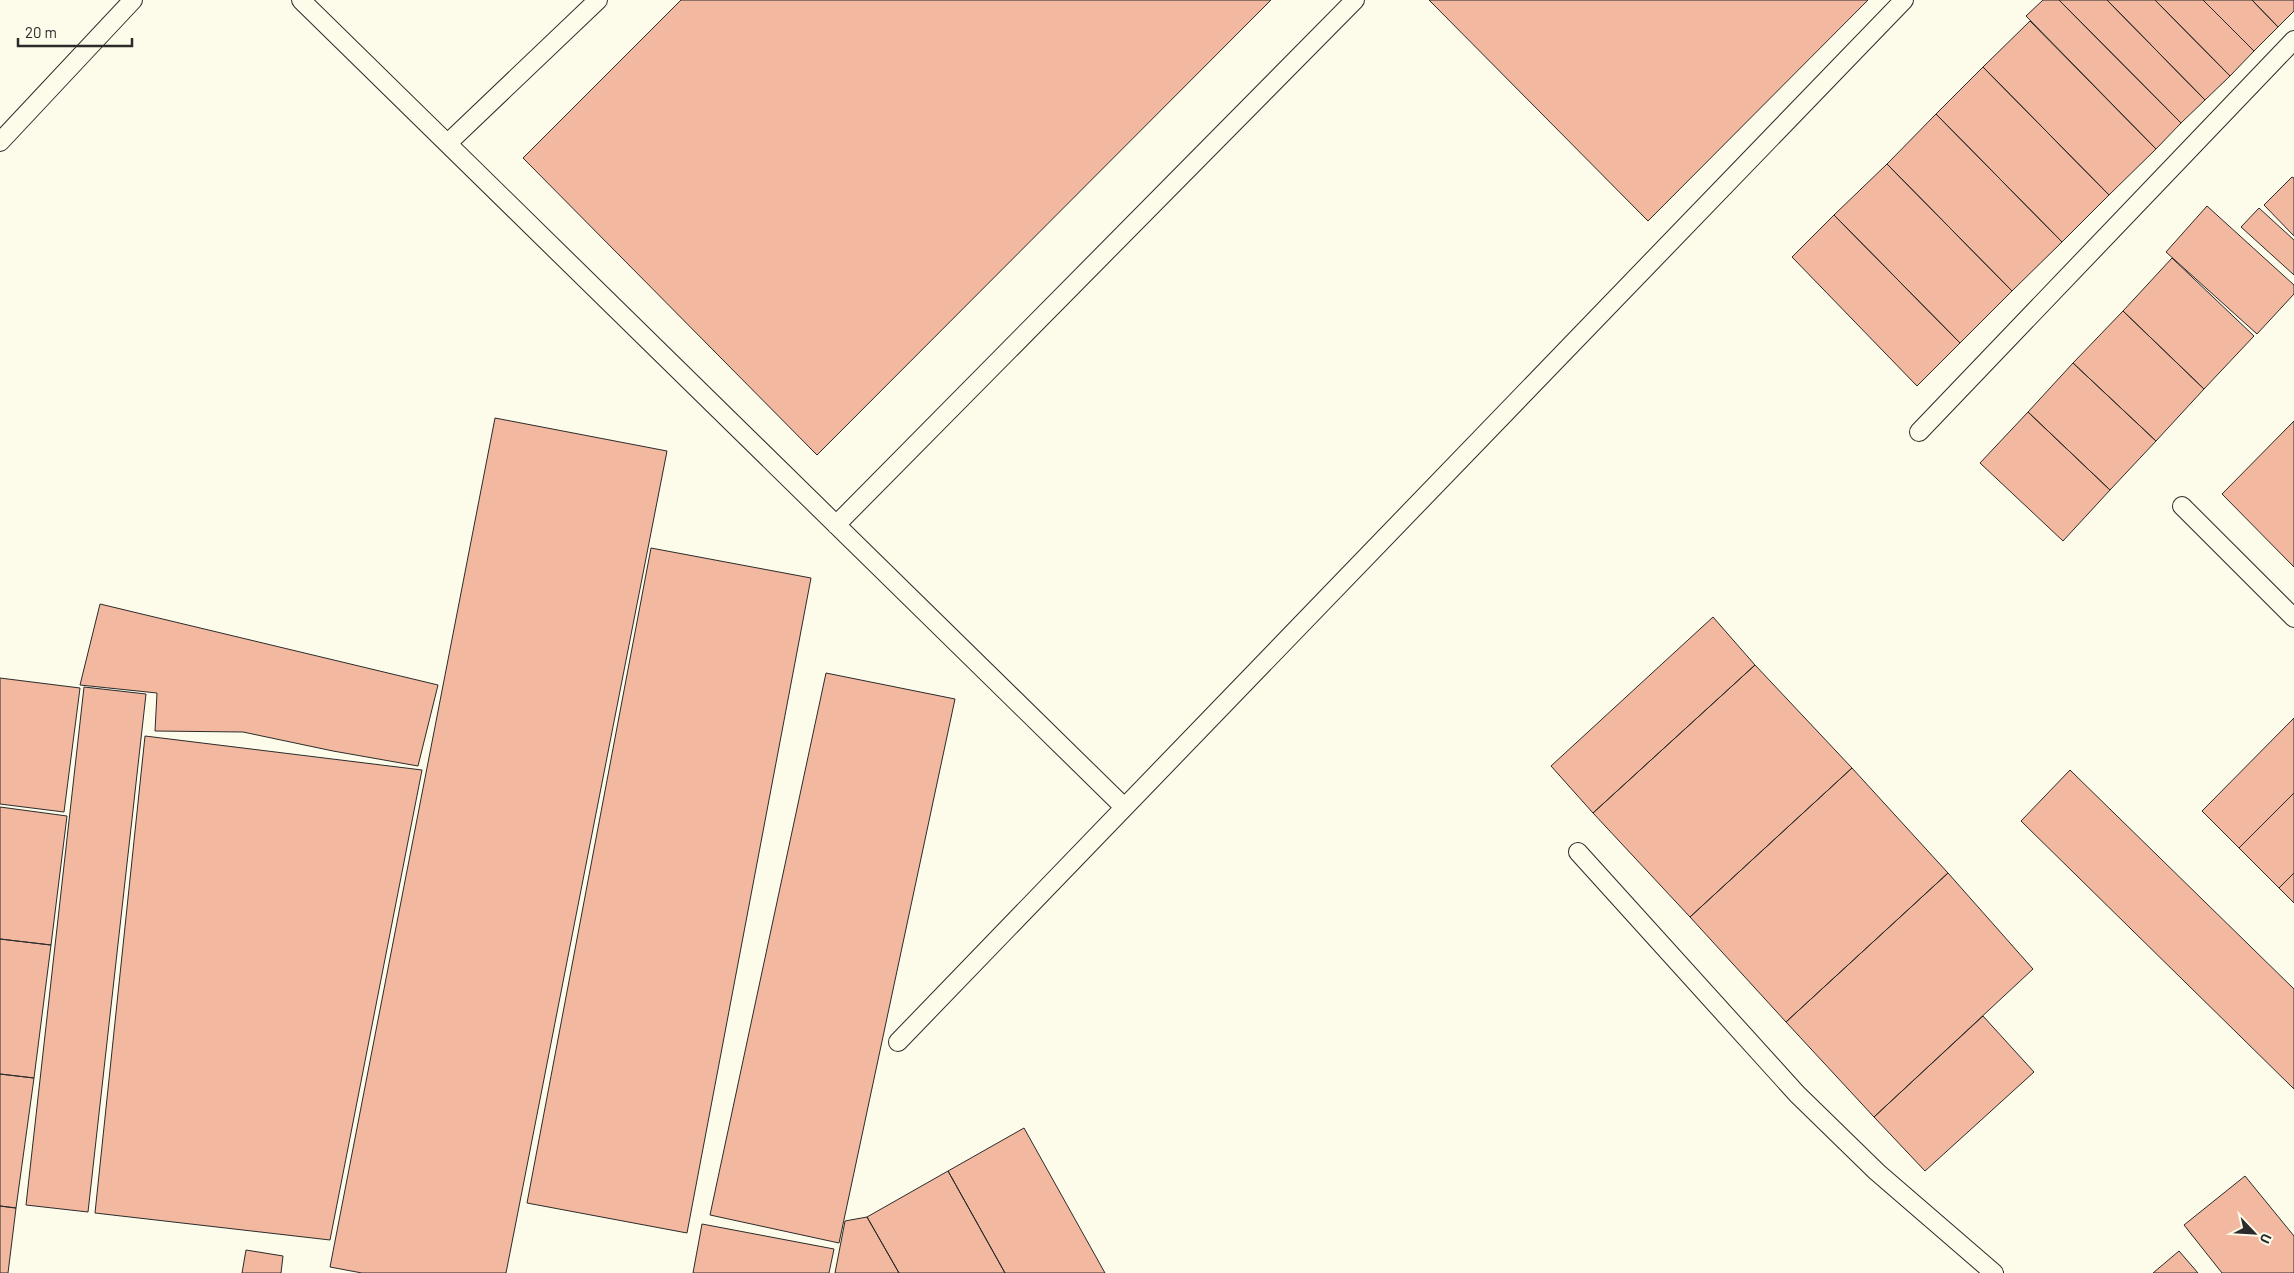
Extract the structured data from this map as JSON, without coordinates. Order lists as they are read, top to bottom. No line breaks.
{"scale_bar":"20 m","north":"bottom right"}
